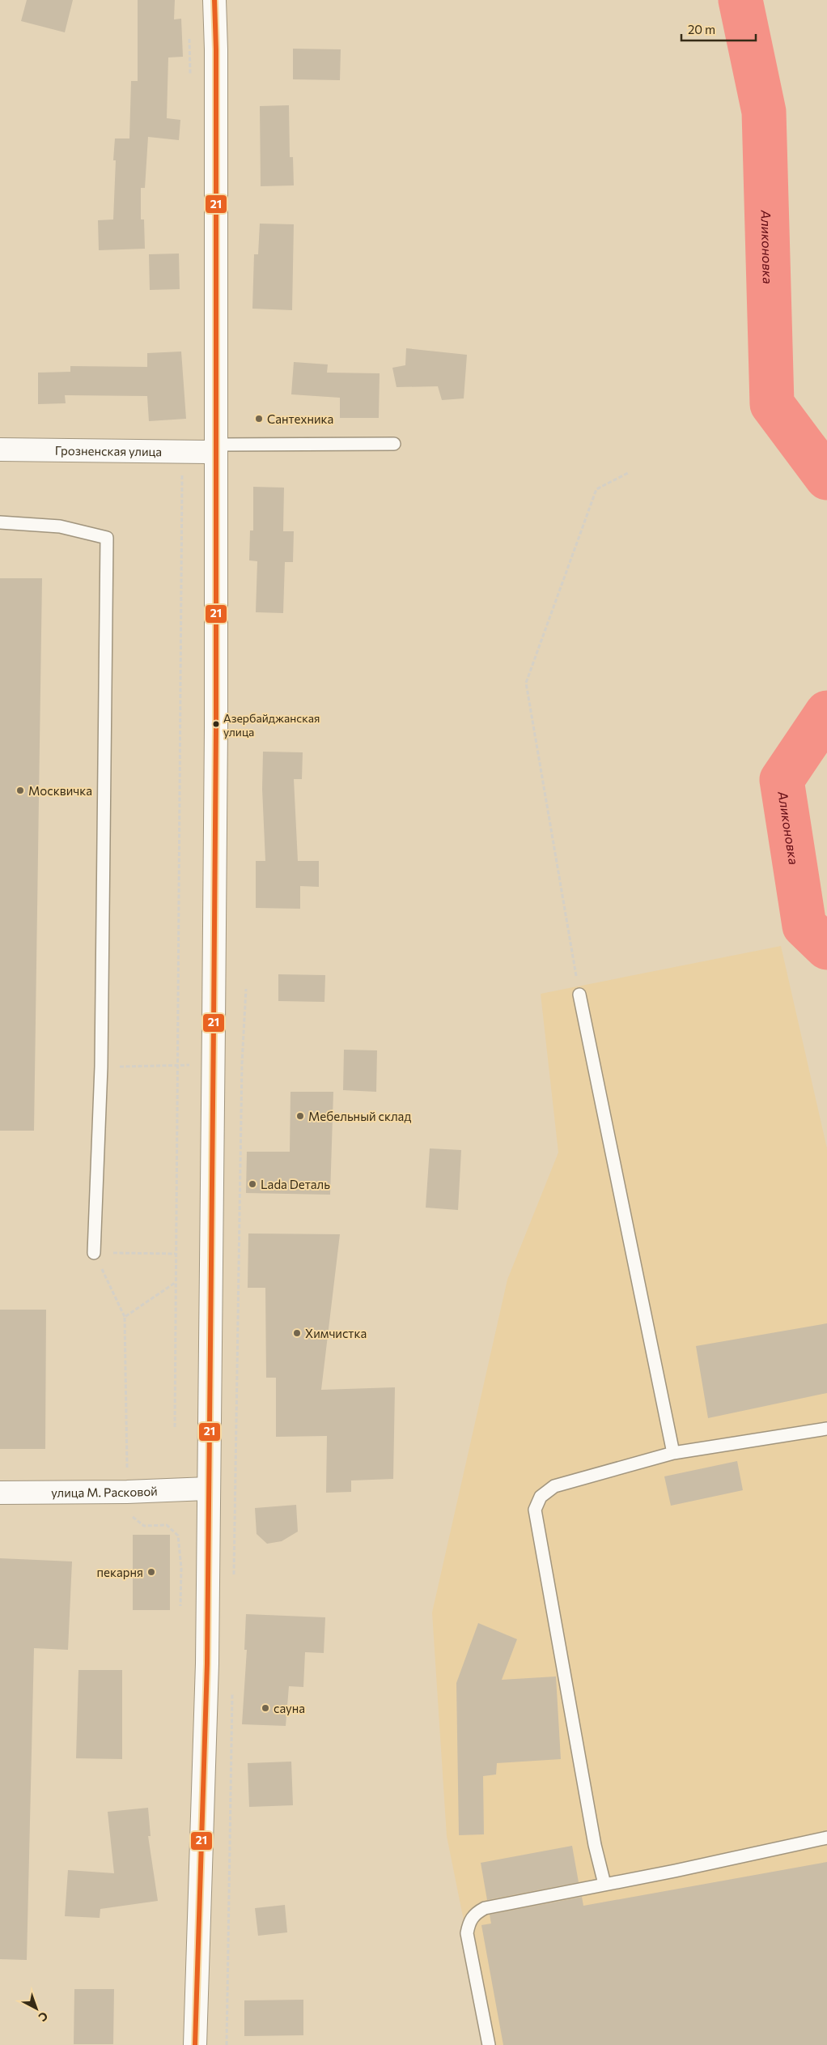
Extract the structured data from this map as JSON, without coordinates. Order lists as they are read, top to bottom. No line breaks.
{"streets":{"main road":["Грозненская улица","улица М. Расковой"]},"water":["Аликоновка"],"places":["Сантехника","Азербайджанская улица","Москвичка","Мебельный склад","Lada Dеталь","Химчистка","пекарня","сауна"],"lines":["transit line 21"],"scale_bar":"20 m","north":"bottom right"}
